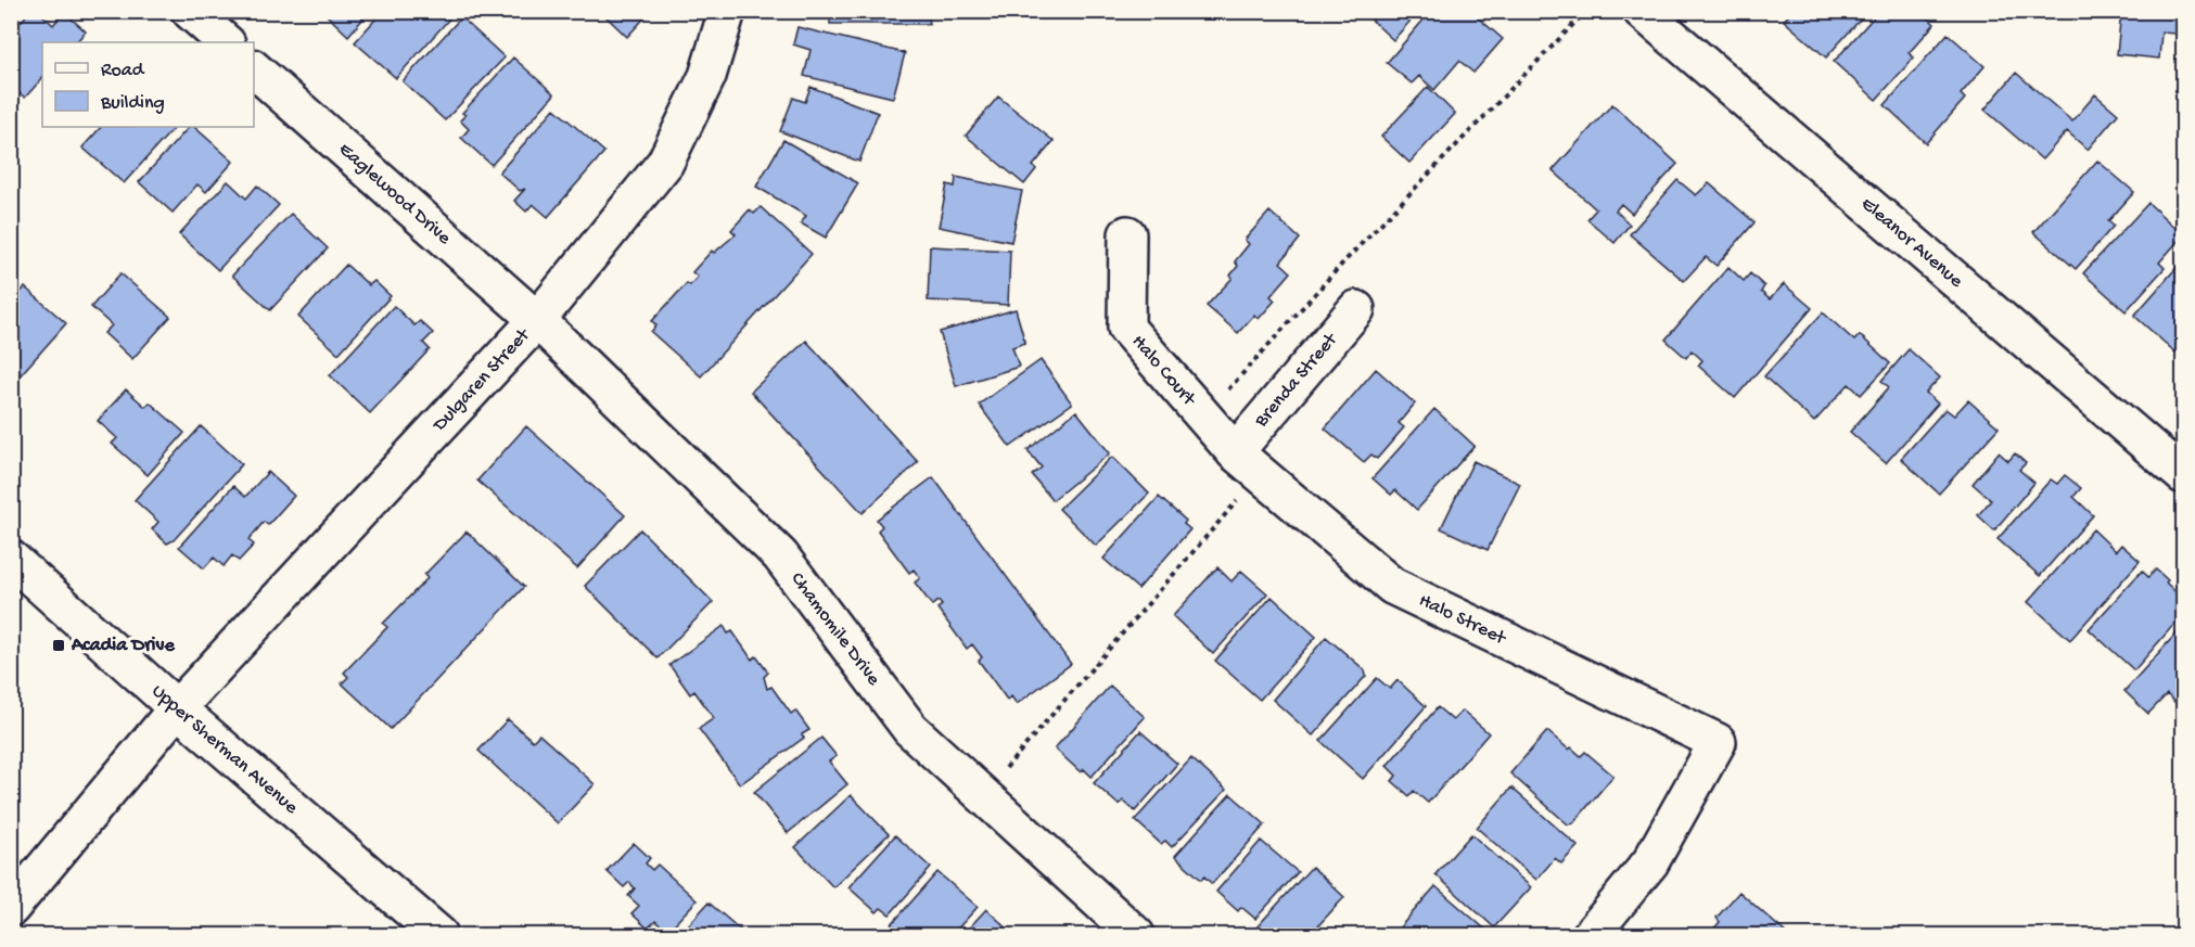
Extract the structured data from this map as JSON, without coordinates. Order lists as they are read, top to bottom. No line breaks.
{"streets":{"street":["Eaglewood Drive","Eleanor Avenue","Halo Court","Dulgaren Street","Brenda Street","Halo Street","Chamomile Drive","Upper Sherman Avenue"]},"crossings":[["Eaglewood Drive","Dulgaren Street"],["Eaglewood Drive","Chamomile Drive"],["Halo Court","Brenda Street"],["Halo Court","Halo Street"],["Dulgaren Street","Chamomile Drive"],["Dulgaren Street","Upper Sherman Avenue"],["Brenda Street","Halo Street"]],"places":{"transit":["Acadia Drive"]},"legend":["Road","Building"]}
